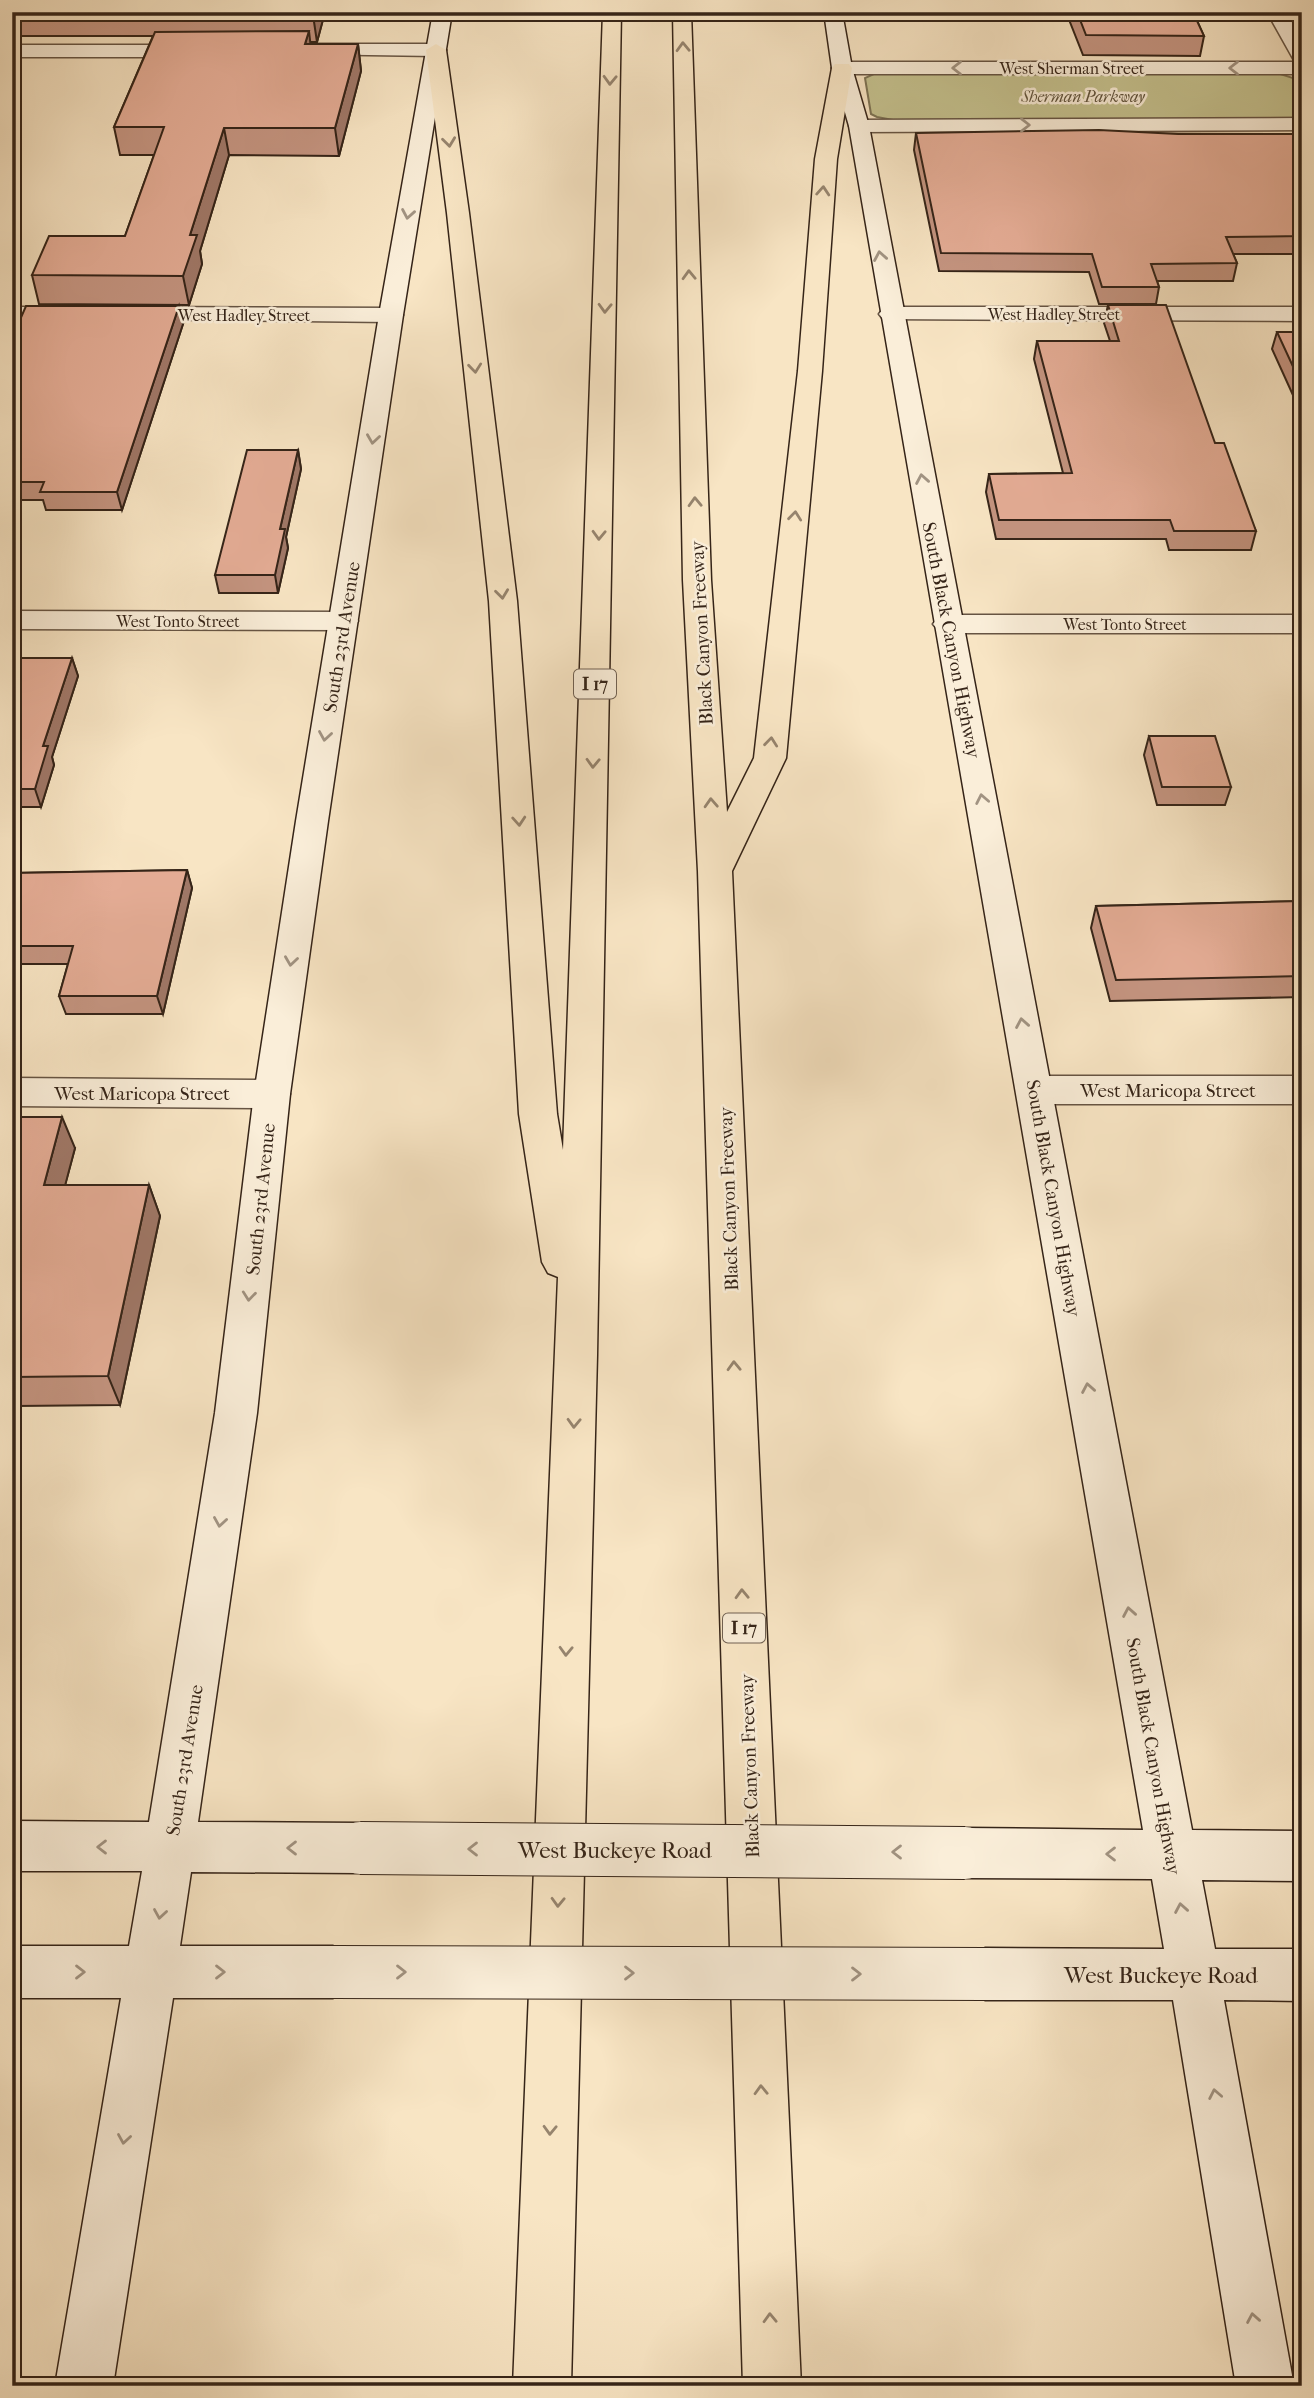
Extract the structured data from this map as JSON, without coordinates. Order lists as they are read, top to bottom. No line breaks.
{"streets":{"highway":["Black Canyon Freeway","I 17"],"main road":["West Sherman Street","West Hadley Street","West Tonto Street","South 23rd Avenue","South Black Canyon Highway","West Maricopa Street","West Buckeye Road"]},"crossings":[["West Sherman Street","South Black Canyon Highway"],["West Hadley Street","South 23rd Avenue"],["West Hadley Street","South Black Canyon Highway"],["West Tonto Street","South 23rd Avenue"],["West Tonto Street","South Black Canyon Highway"],["South 23rd Avenue","West Maricopa Street"],["South 23rd Avenue","West Buckeye Road"],["South Black Canyon Highway","West Maricopa Street"],["South Black Canyon Highway","West Buckeye Road"]],"one_way":["South 23rd Avenue","South Black Canyon Highway"],"parks":["Sherman Parkway"]}
